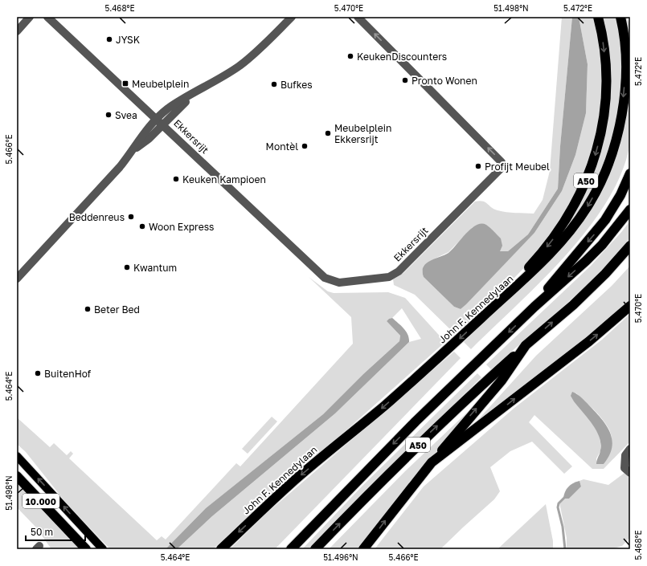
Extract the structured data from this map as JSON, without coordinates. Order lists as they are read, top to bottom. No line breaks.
{"streets":{"highway":["A50","John F. Kennedylaan","10.000"],"street":["Ekkersrijt"]},"crossings":[["A50","John F. Kennedylaan"]],"places":{"other":["JYSK","KeukenDiscounters","Pronto Wonen","Bufkes","Svea","Meubelplein Ekkersrijt","Montèl","Profijt Meubel","Keuken Kampioen","Beddenreus","Woon Express","Kwantum","Beter Bed","BuitenHof"],"transit":["Meubelplein"]},"scale_bar":"50 m","coordinates":["5.468°E","5.470°E","51.498°N","5.472°E","5.466°E","5.464°E","51.496°N"]}
